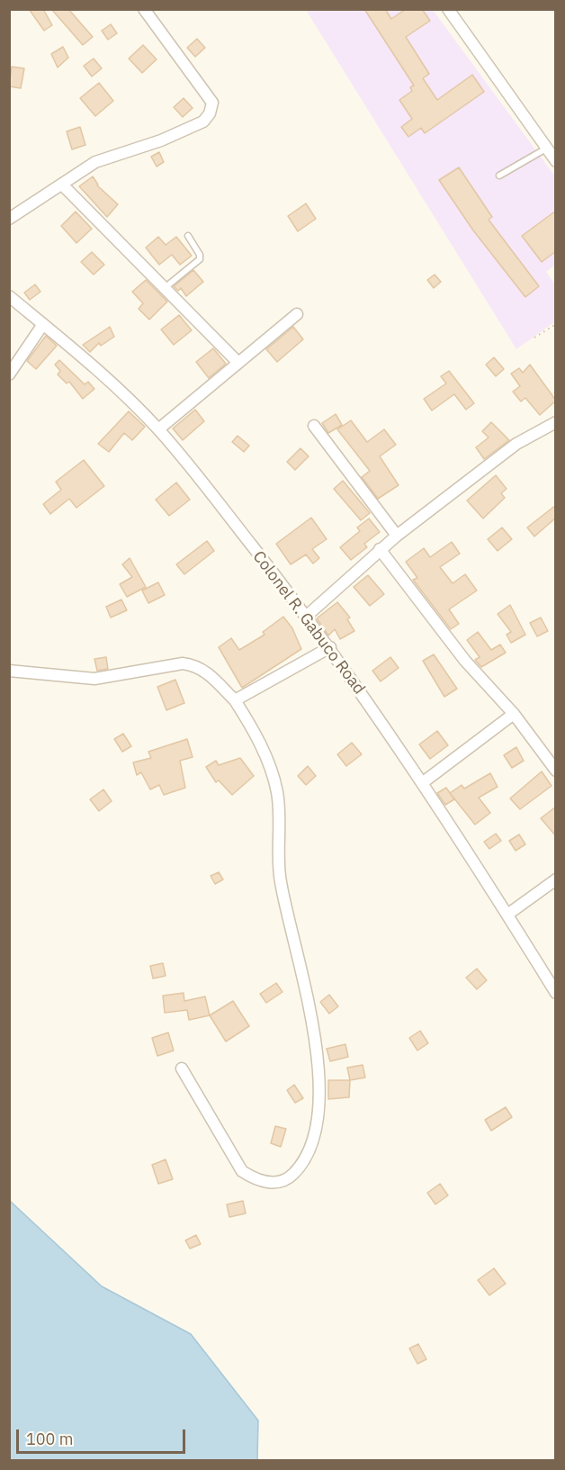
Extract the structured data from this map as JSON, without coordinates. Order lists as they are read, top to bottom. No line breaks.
{"streets":{"street":["Colonel R. Gabuco Road"]},"scale_bar":"100 m"}
